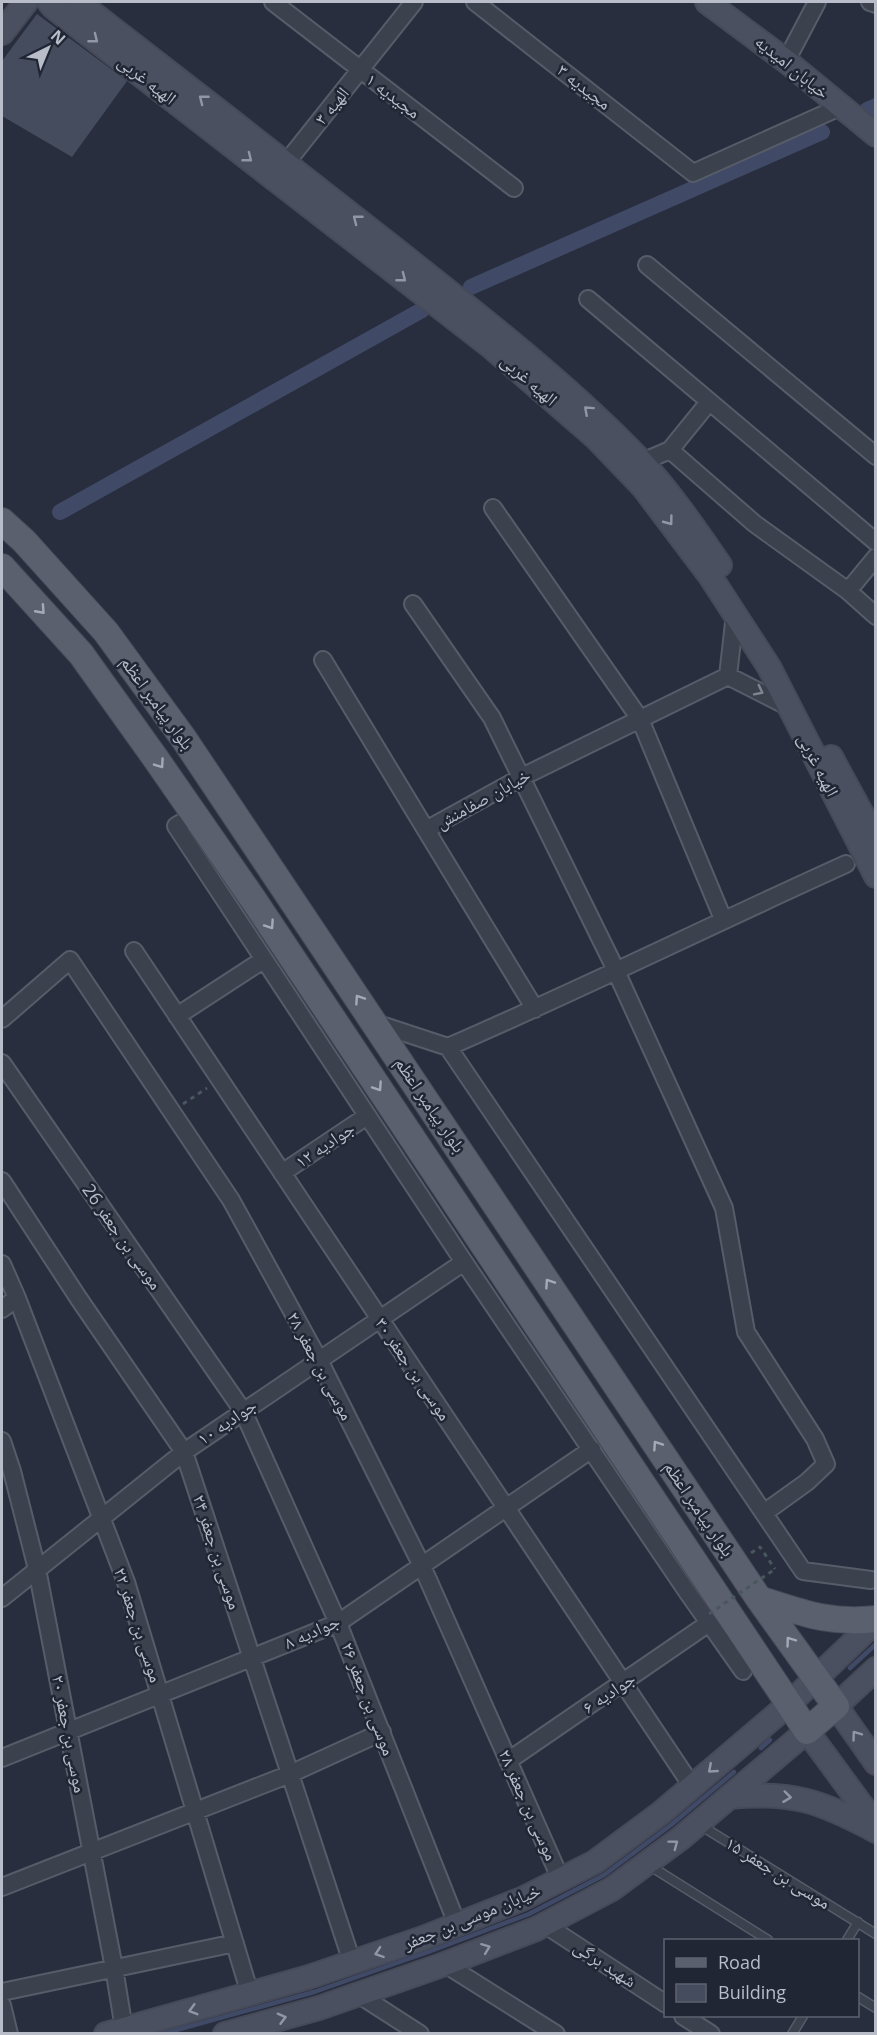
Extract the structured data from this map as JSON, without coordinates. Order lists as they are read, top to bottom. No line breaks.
{"streets":{"main road":["بلوار پیامبر اعظم"],"street":["خیابان امیدیه","الهیه غربی","مجیدیه ۳","مجیدیه ۱","الهیه ۳","خیابان صفامنش","جوادیه ۱۲","موسی بن جعفر 26","موسی بن جعفر ۲۸","موسی بن جعفر ۳۰","جوادیه ۱۰","موسی بن جعفر ۲۴","موسی بن جعفر ۲۲","جوادیه ۸","جوادیه ۶","موسی بن جعفر ۲۶","موسی بن جعفر ۲۰","خیابان موسی بن جعفر","شهید برگی"],"lane":["موسی بن جعفر ۱۵"]},"crossings":[["خیابان امیدیه","مجیدیه ۳"],["الهیه غربی","الهیه ۳"],["مجیدیه ۱","الهیه ۳"],["بلوار پیامبر اعظم","خیابان موسی بن جعفر"],["جوادیه ۱۲","موسی بن جعفر ۳۰"],["موسی بن جعفر 26","جوادیه ۱۰"],["موسی بن جعفر 26","موسی بن جعفر ۲۶"],["موسی بن جعفر ۲۸","جوادیه ۱۰"],["موسی بن جعفر ۲۸","جوادیه ۸"],["موسی بن جعفر ۲۸","جوادیه ۶"],["موسی بن جعفر ۲۸","خیابان موسی بن جعفر"],["موسی بن جعفر ۳۰","جوادیه ۱۰"],["موسی بن جعفر ۳۰","جوادیه ۸"],["موسی بن جعفر ۳۰","جوادیه ۶"],["موسی بن جعفر ۳۰","خیابان موسی بن جعفر"],["جوادیه ۱۰","موسی بن جعفر ۲۴"],["جوادیه ۱۰","موسی بن جعفر ۲۲"],["جوادیه ۱۰","موسی بن جعفر ۲۶"],["جوادیه ۱۰","موسی بن جعفر ۲۰"],["موسی بن جعفر ۲۴","جوادیه ۸"],["موسی بن جعفر ۲۴","خیابان موسی بن جعفر"],["موسی بن جعفر ۲۲","جوادیه ۸"],["موسی بن جعفر ۲۲","خیابان موسی بن جعفر"],["جوادیه ۸","موسی بن جعفر ۲۶"],["جوادیه ۸","موسی بن جعفر ۲۰"],["موسی بن جعفر ۲۶","خیابان موسی بن جعفر"],["موسی بن جعفر ۲۰","خیابان موسی بن جعفر"],["موسی بن جعفر ۱۵","خیابان موسی بن جعفر"],["خیابان موسی بن جعفر","شهید برگی"]],"legend":["Road","Building"],"north":"top right"}
